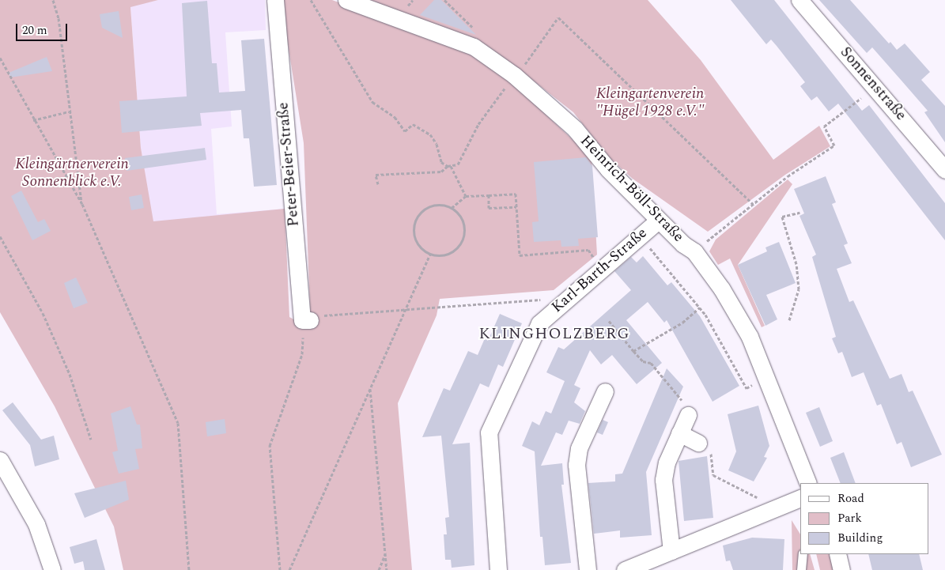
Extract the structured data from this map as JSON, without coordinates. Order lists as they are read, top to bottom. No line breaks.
{"streets":{"street":["Sonnenstraße","Peter-Beier-Straße","Heinrich-Böll-Straße","Karl-Barth-Straße"]},"crossings":[["Heinrich-Böll-Straße","Karl-Barth-Straße"]],"districts":["KLINGHOLZBERG"],"parks":["Kleingartenverein \"Hügel 1928 e.V.\"","Kleingärtnerverein Sonnenblick e.V."],"legend":["Road","Park","Building"],"scale_bar":"20 m"}
